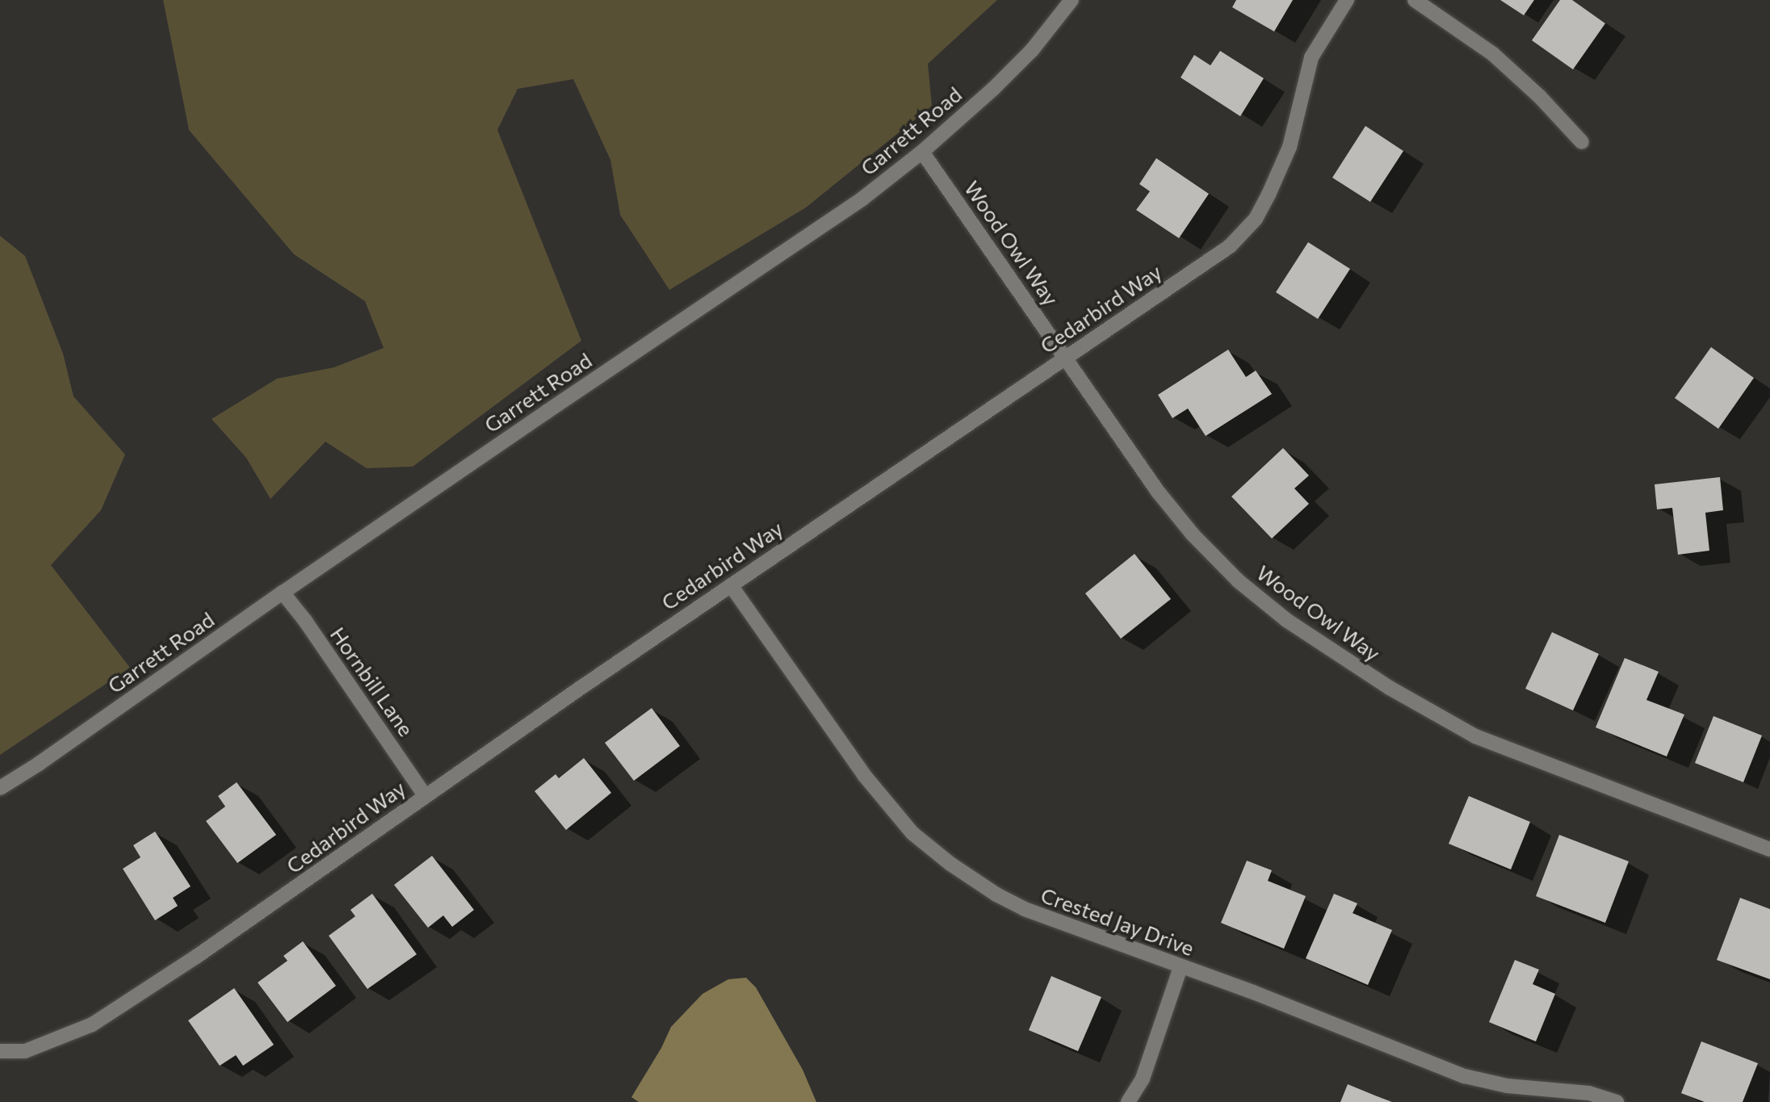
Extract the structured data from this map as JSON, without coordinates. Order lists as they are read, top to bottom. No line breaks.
{"streets":{"street":["Garrett Road","Wood Owl Way","Cedarbird Way","Hornbill Lane","Crested Jay Drive"]},"crossings":[["Garrett Road","Wood Owl Way"],["Garrett Road","Hornbill Lane"],["Wood Owl Way","Cedarbird Way"],["Cedarbird Way","Hornbill Lane"],["Cedarbird Way","Crested Jay Drive"]]}
